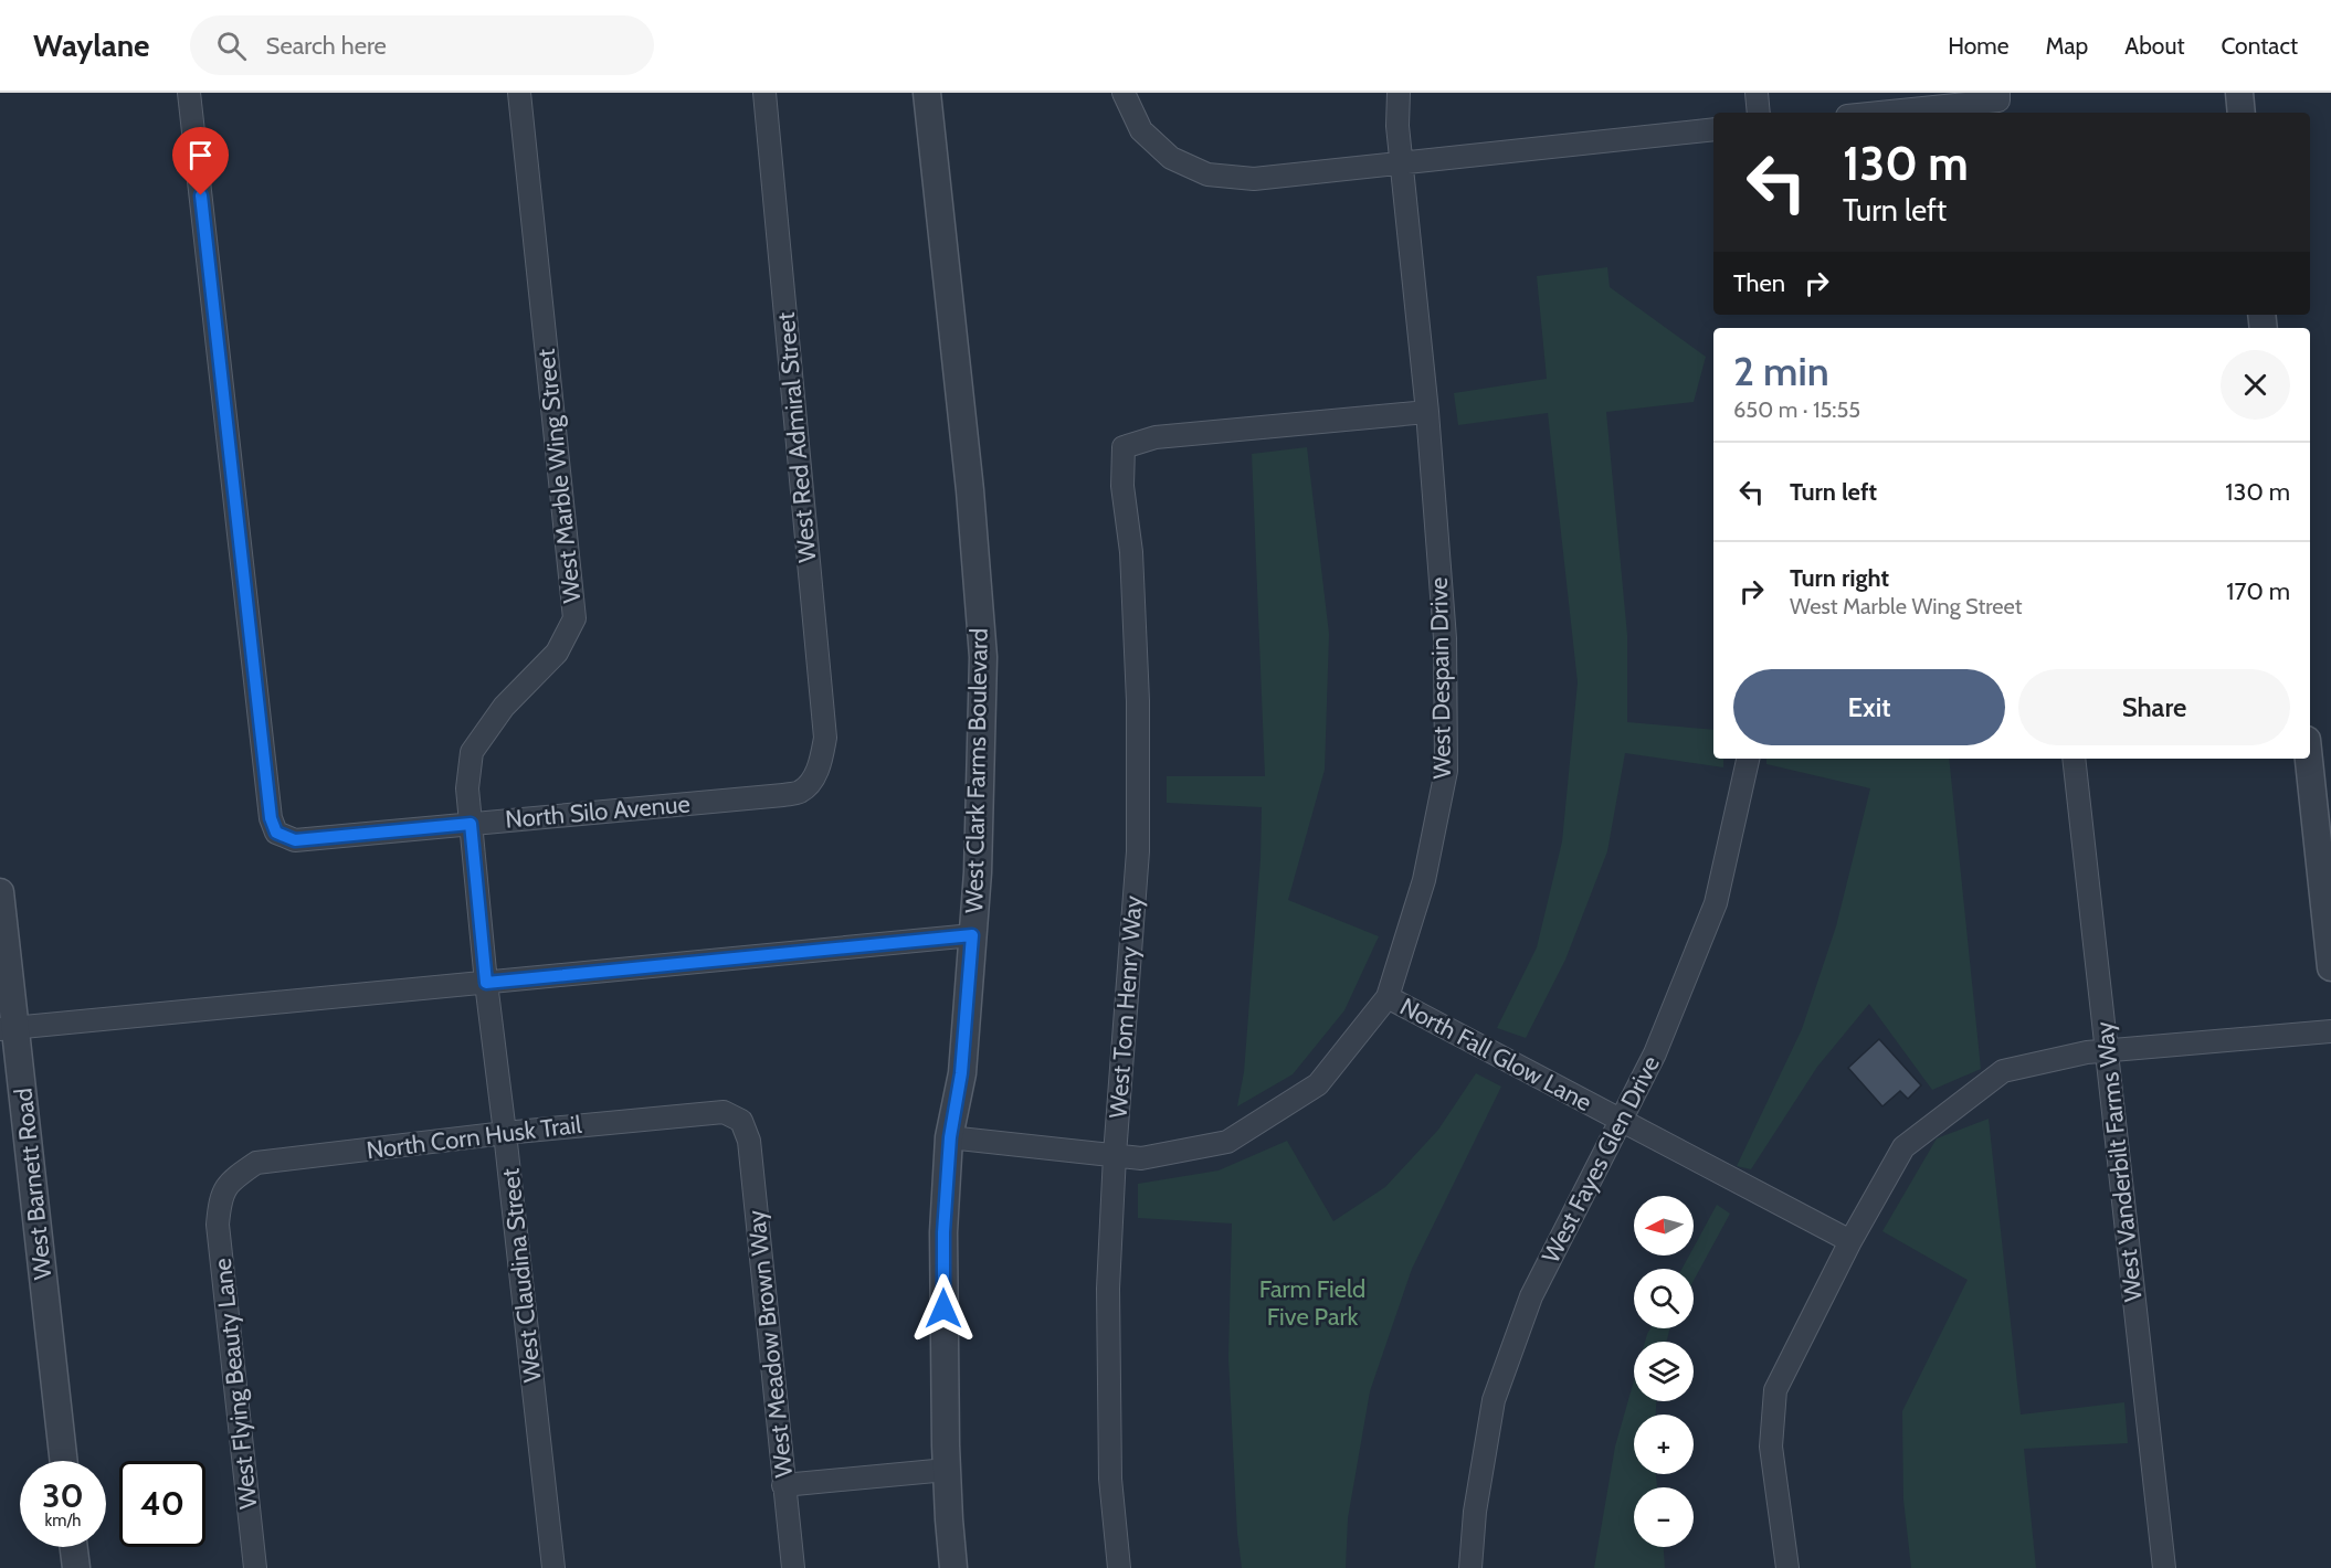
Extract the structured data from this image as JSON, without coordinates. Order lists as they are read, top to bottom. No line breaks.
{"streets":{"street":["West Red Admiral Street","West Marble Wing Street","West Despain Drive","West Clark Farms Boulevard","North Silo Avenue","West Tom Henry Way","North Fall Glow Lane","North Corn Husk Trail","West Fayes Glen Drive","West Vanderbilt Farms Way","West Barnett Road","West Claudina Street","West Meadow Brown Way","West Flying Beauty Lane"]},"crossings":[["West Red Admiral Street","North Silo Avenue"],["West Marble Wing Street","North Silo Avenue"],["West Marble Wing Street","West Claudina Street"],["West Despain Drive","West Clark Farms Boulevard"],["West Despain Drive","West Tom Henry Way"],["West Despain Drive","North Fall Glow Lane"],["North Fall Glow Lane","West Fayes Glen Drive"],["North Corn Husk Trail","West Claudina Street"],["North Corn Husk Trail","West Meadow Brown Way"],["North Corn Husk Trail","West Flying Beauty Lane"]],"parks":["Farm Field Five Park"],"north":"left","page":{"header":"Waylane","search":"Search here","nav":["Home","Map","About","Contact"],"turn":["130 m","Turn left"],"then":"Then","heading":["2 min","650 m · 15:55"],"list":[{"name":"Turn left","value":"130 m"},{"name":"Turn right","note":"West Marble Wing Street","value":"170 m"}],"buttons":["Exit","Share"],"map_buttons":["+","−"],"speed":"30 km/h","limit":"40"}}
